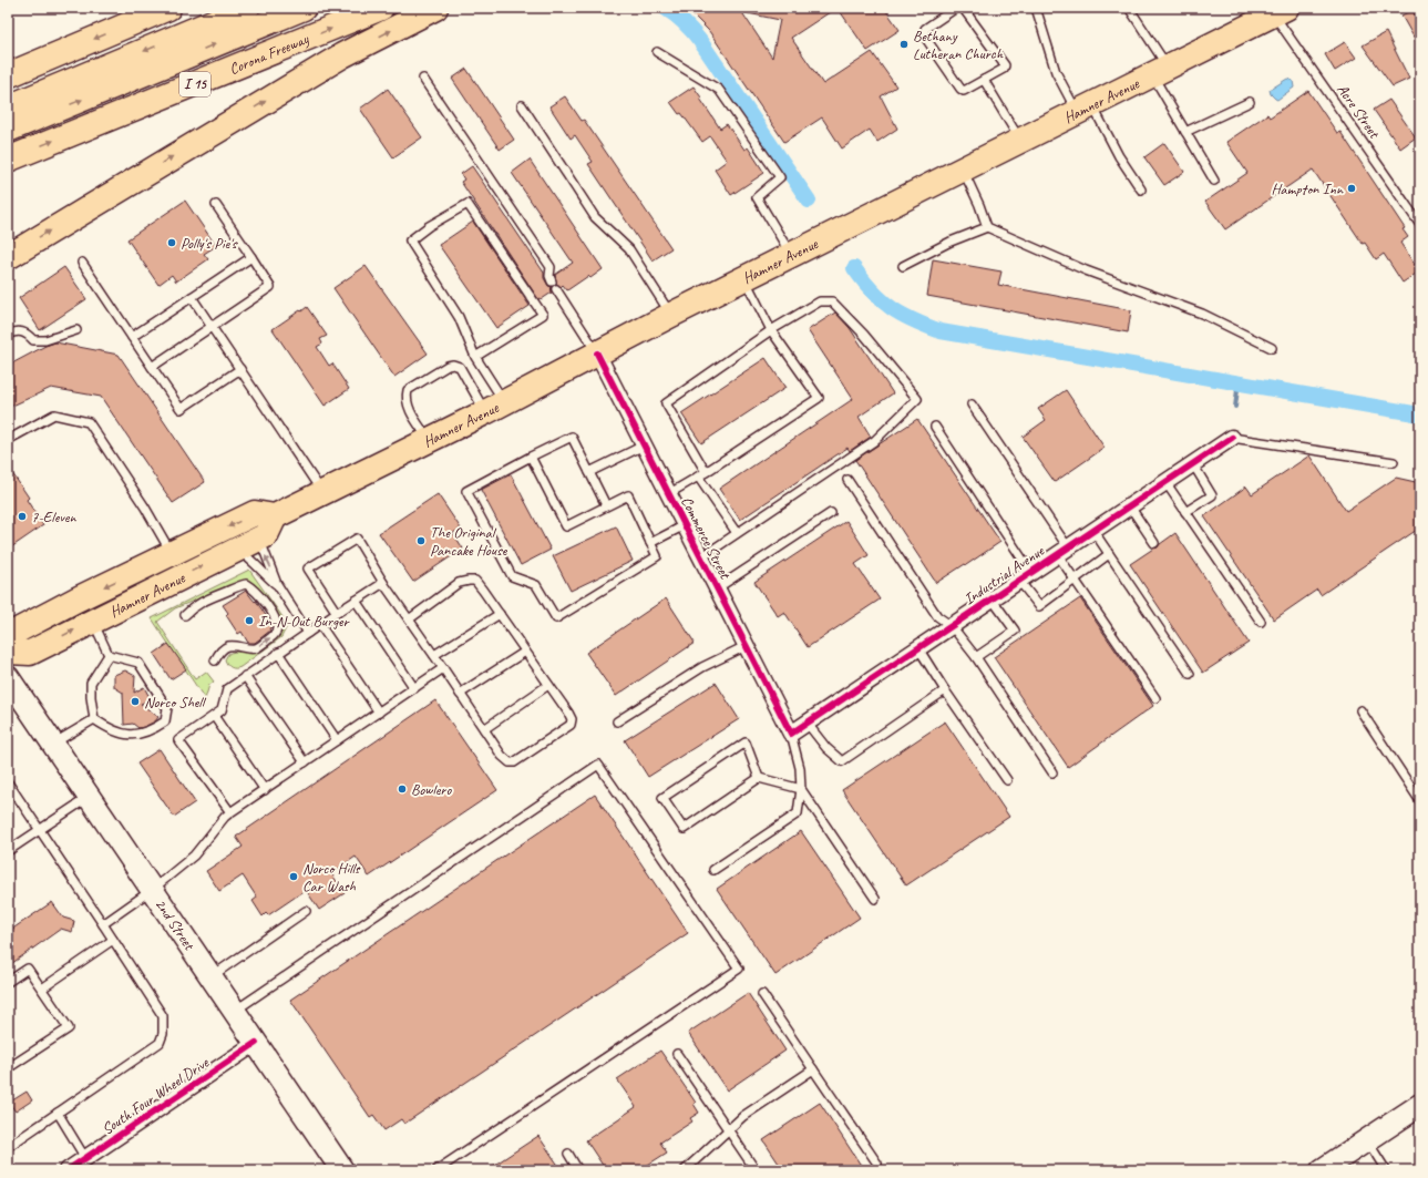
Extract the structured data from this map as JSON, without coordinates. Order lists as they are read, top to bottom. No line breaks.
{"streets":{"main road":["Corona Freeway","I 15","Hamner Avenue","2nd Street"],"street":["Commerce Street","Industrial Avenue","South Four Wheel Drive"],"lane":["Acre Street"]},"crossings":[["Hamner Avenue","Acre Street"],["Hamner Avenue","Commerce Street"],["Commerce Street","Industrial Avenue"],["2nd Street","South Four Wheel Drive"]],"places":["Bethany Lutheran Church","Hampton Inn","Polly's Pie's","7-Eleven","The Original Pancake House","In-N-Out Burger","Norco Shell","Bowlero","Norco Hills Car Wash"]}
